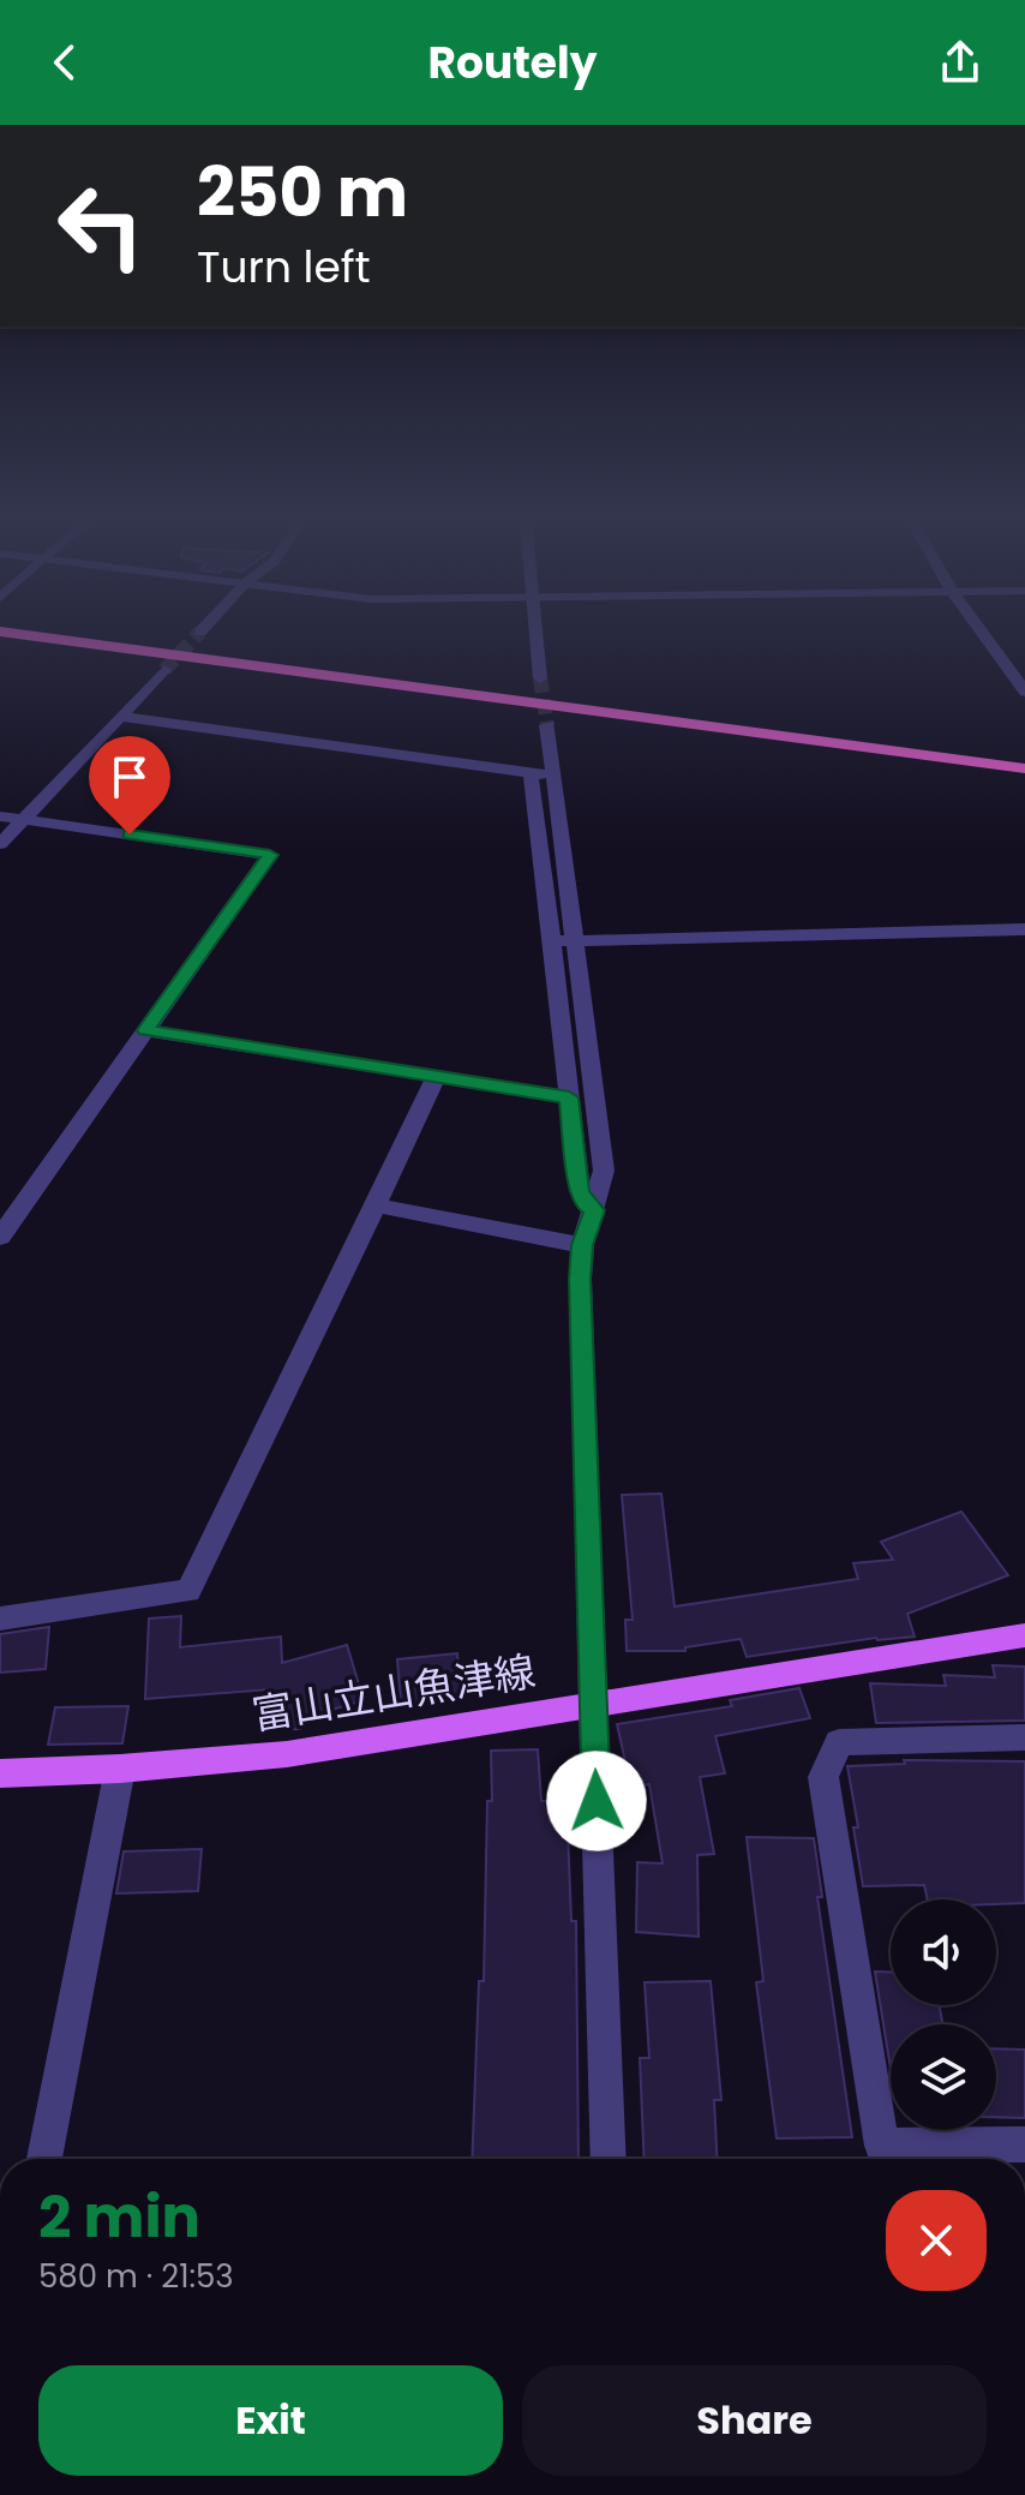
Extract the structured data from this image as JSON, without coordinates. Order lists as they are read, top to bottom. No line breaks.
{"streets":{"main road":["富山立山魚津線"]},"page":{"header":"Routely","turn":["250 m","Turn left"],"heading":["2 min","580 m · 21:53"],"buttons":["Exit","Share"]}}
